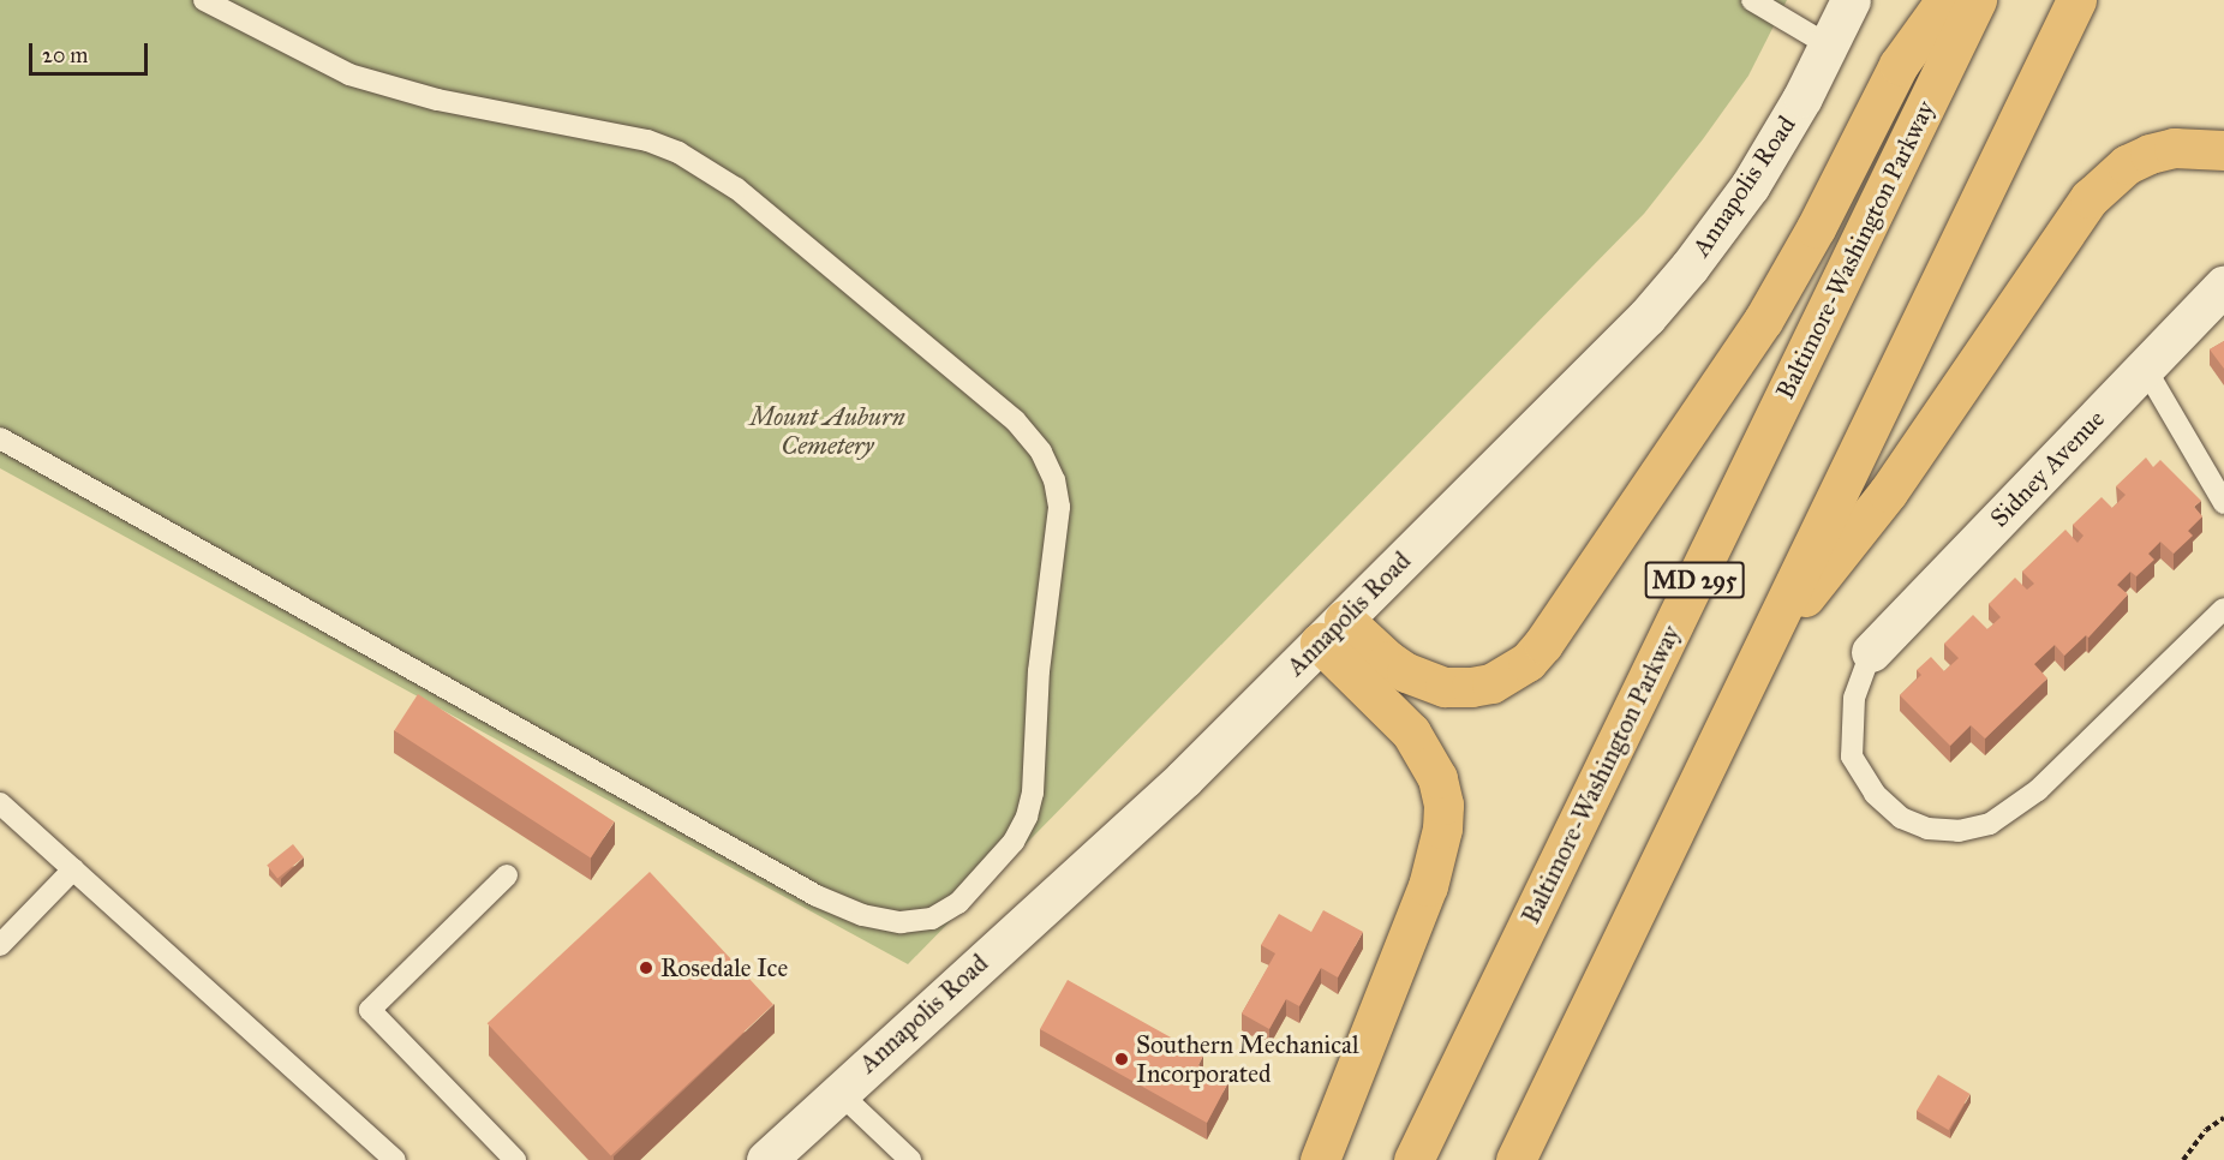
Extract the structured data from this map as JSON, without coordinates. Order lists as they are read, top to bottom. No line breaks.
{"streets":{"highway":["Baltimore-Washington Parkway","MD 295"],"main road":["Annapolis Road","Sidney Avenue"]},"parks":["Mount Auburn Cemetery"],"places":["Rosedale Ice","Southern Mechanical Incorporated"],"scale_bar":"20 m"}
